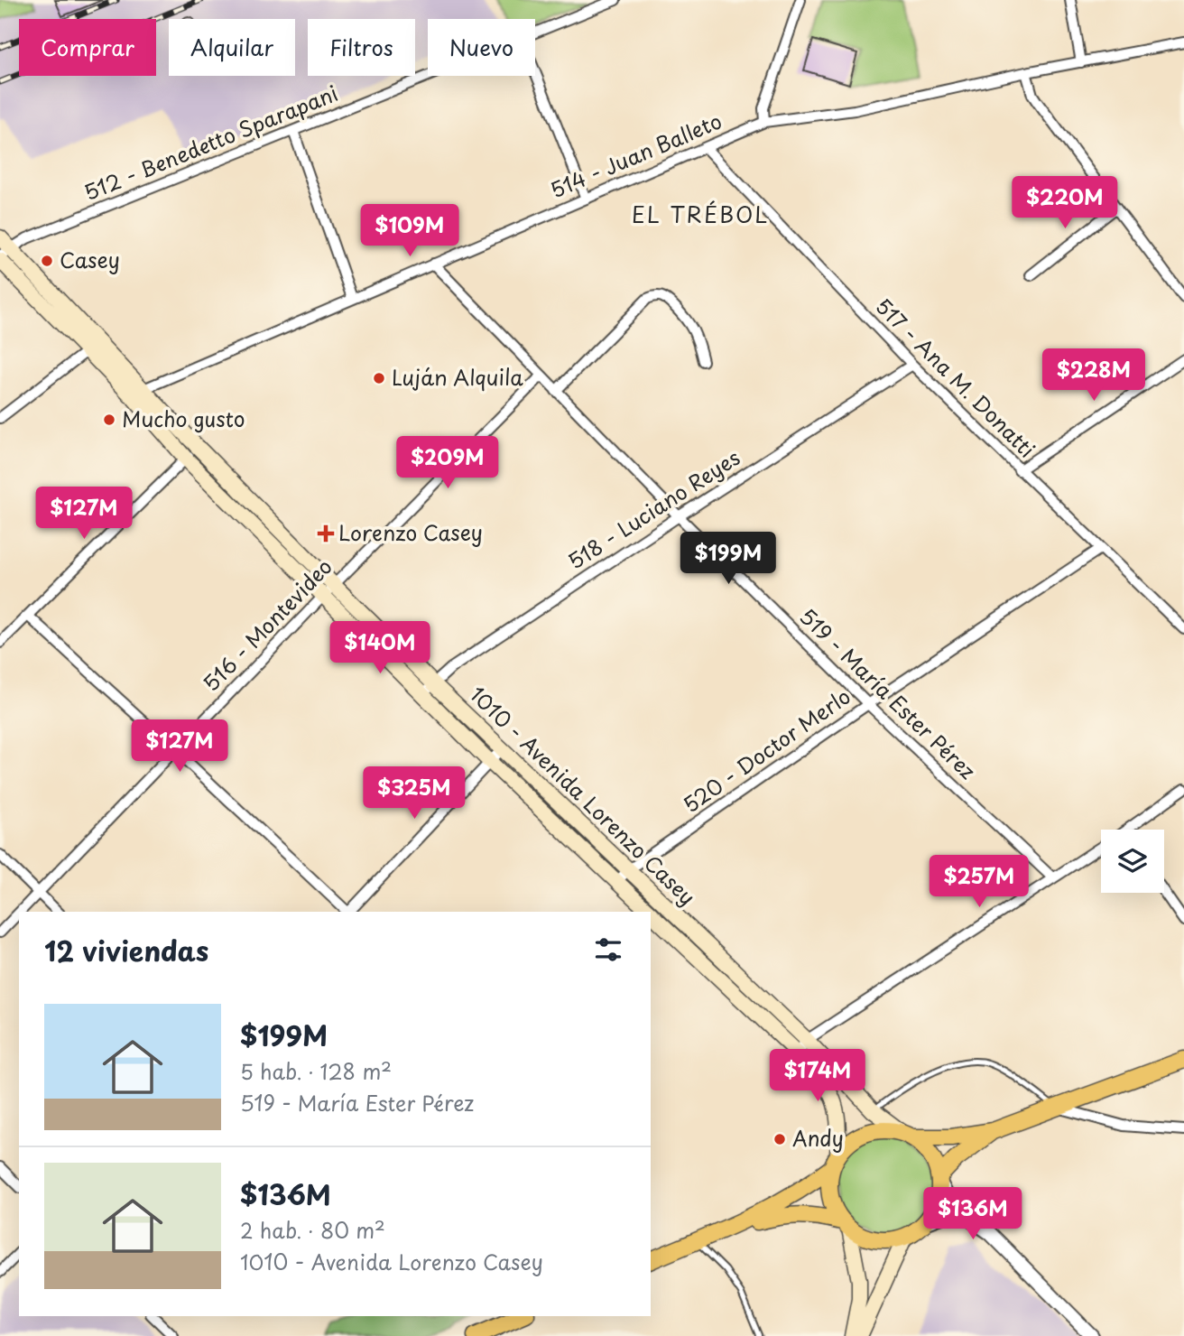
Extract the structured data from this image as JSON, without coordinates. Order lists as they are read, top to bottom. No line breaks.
{"streets":{"main road":["1010 - Avenida Lorenzo Casey"],"street":["512 - Benedetto Sparapani","514 - Juan Balleto","517 - Ana M. Donatti","518 - Luciano Reyes","516 - Montevideo","519 - María Ester Pérez","520 - Doctor Merlo"]},"crossings":[["512 - Benedetto Sparapani","1010 - Avenida Lorenzo Casey"],["514 - Juan Balleto","517 - Ana M. Donatti"],["514 - Juan Balleto","519 - María Ester Pérez"],["514 - Juan Balleto","1010 - Avenida Lorenzo Casey"],["517 - Ana M. Donatti","518 - Luciano Reyes"],["517 - Ana M. Donatti","520 - Doctor Merlo"],["518 - Luciano Reyes","519 - María Ester Pérez"],["518 - Luciano Reyes","1010 - Avenida Lorenzo Casey"],["516 - Montevideo","519 - María Ester Pérez"],["516 - Montevideo","1010 - Avenida Lorenzo Casey"],["519 - María Ester Pérez","520 - Doctor Merlo"],["520 - Doctor Merlo","1010 - Avenida Lorenzo Casey"]],"districts":["EL TRÉBOL"],"places":{"other":["Casey","Luján Alquila","Mucho gusto","Andy"],"health":["Lorenzo Casey"]},"page":{"chip":["Comprar","Alquilar","Filtros","Nuevo"],"price":["$220M","$109M","$228M","$209M","$127M","$199M","$140M","$127M","$325M","$257M","$174M","$136M"],"heading":"12 viviendas","list":[{"name":"$199M","note":"5 hab. · 128 m² · 519 - María Ester Pérez"},{"name":"$136M","note":"2 hab. · 80 m² · 1010 - Avenida Lorenzo Casey"}]}}
